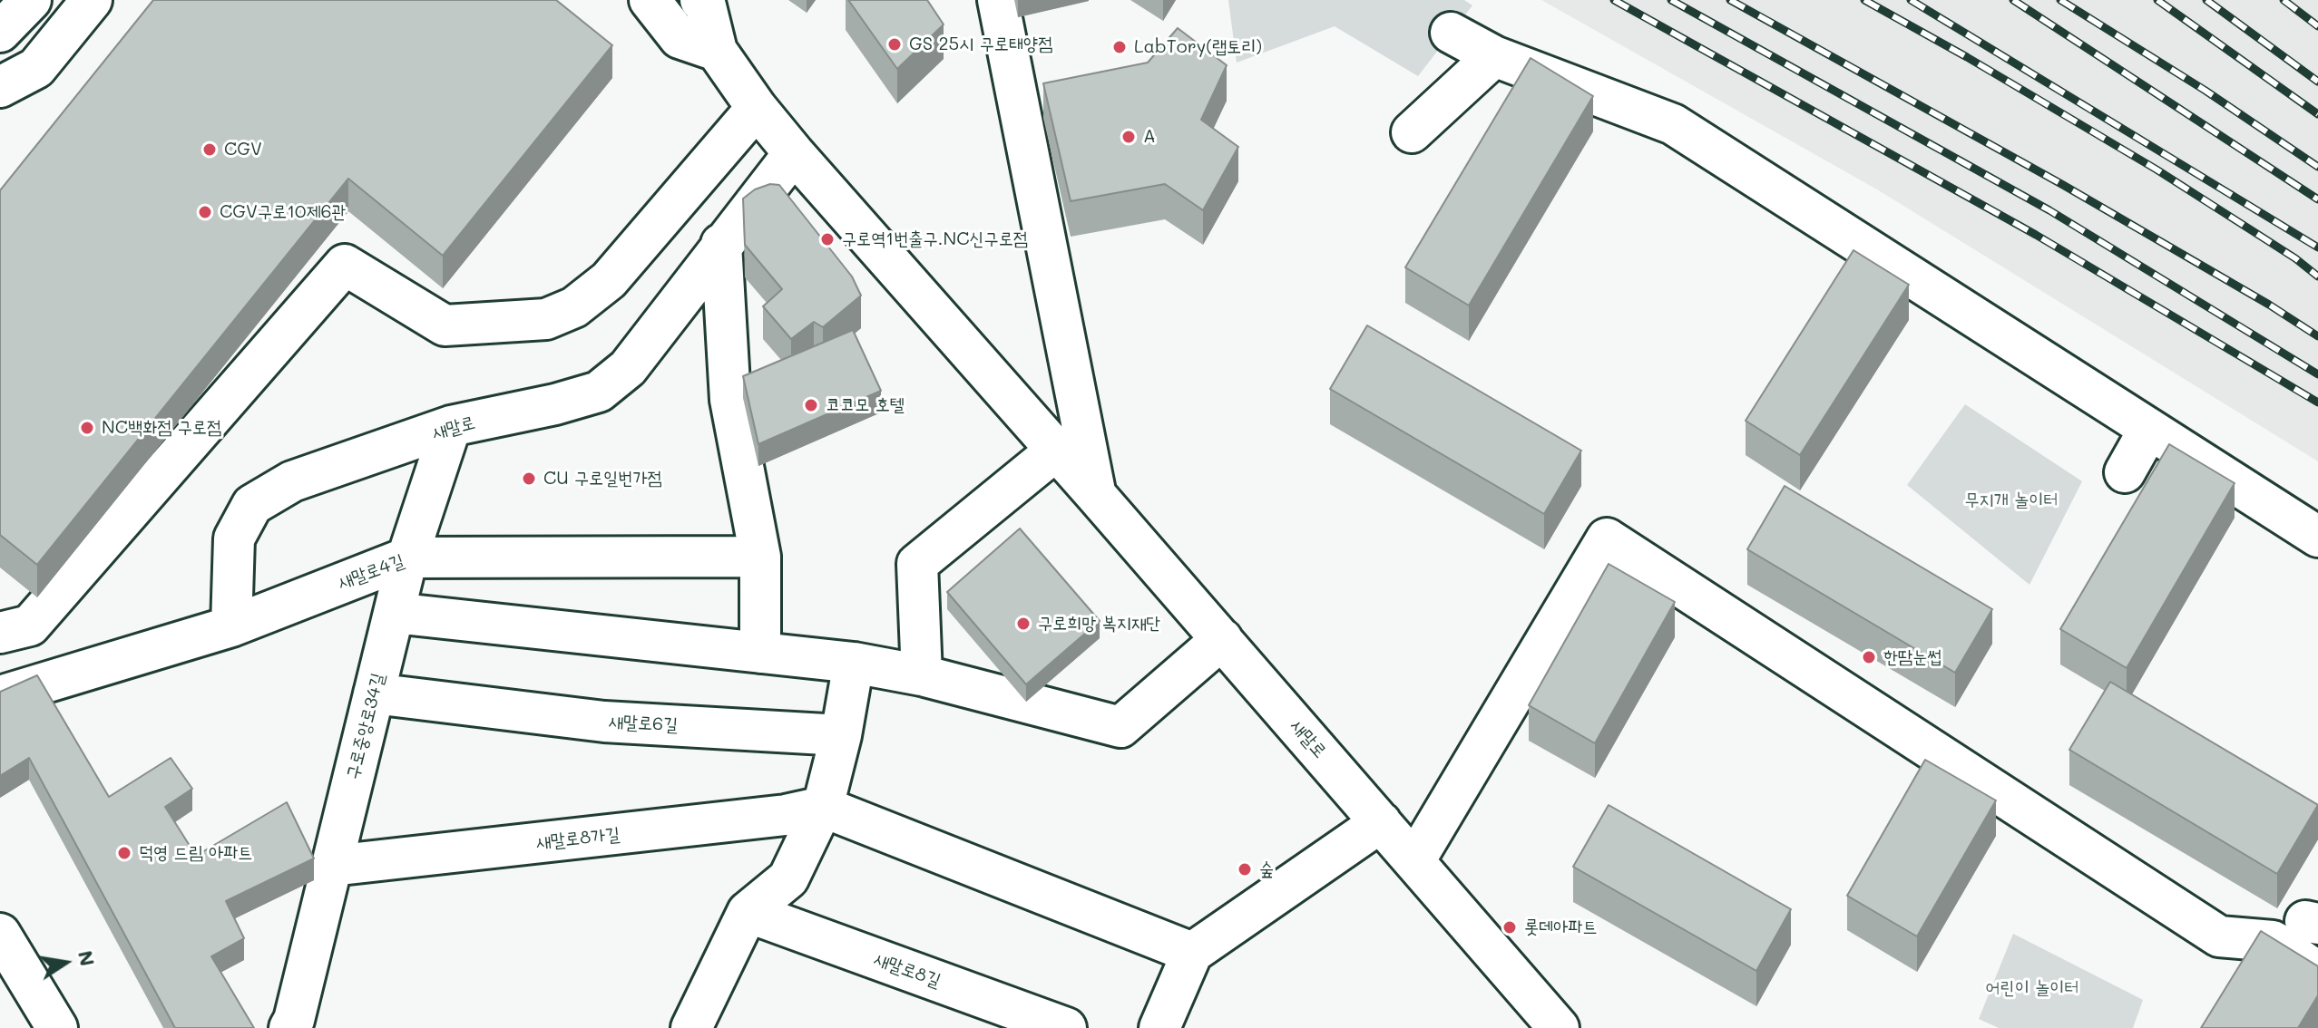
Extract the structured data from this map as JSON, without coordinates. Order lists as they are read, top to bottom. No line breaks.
{"streets":{"street":["새말로","새말로4길","새말로6길","구로중앙로34길","새말로8가길","새말로8길"]},"crossings":[["새말로","새말로4길"],["새말로","구로중앙로34길"],["새말로4길","구로중앙로34길"],["새말로6길","구로중앙로34길"],["구로중앙로34길","새말로8가길"]],"parks":["무지개 놀이터","어린이 놀이터"],"places":["GS 25시 구로태양점","LabTory(랩토리)","A","CGV","CGV구로10제6관","구로역1번출구.NC신구로점","코코모 호텔","NC백화점 구로점","CU 구로일번가점","구로희망 복지재단","한땀눈썹","덕영 드림 아파트","숲","롯데아파트"],"north":"right"}
